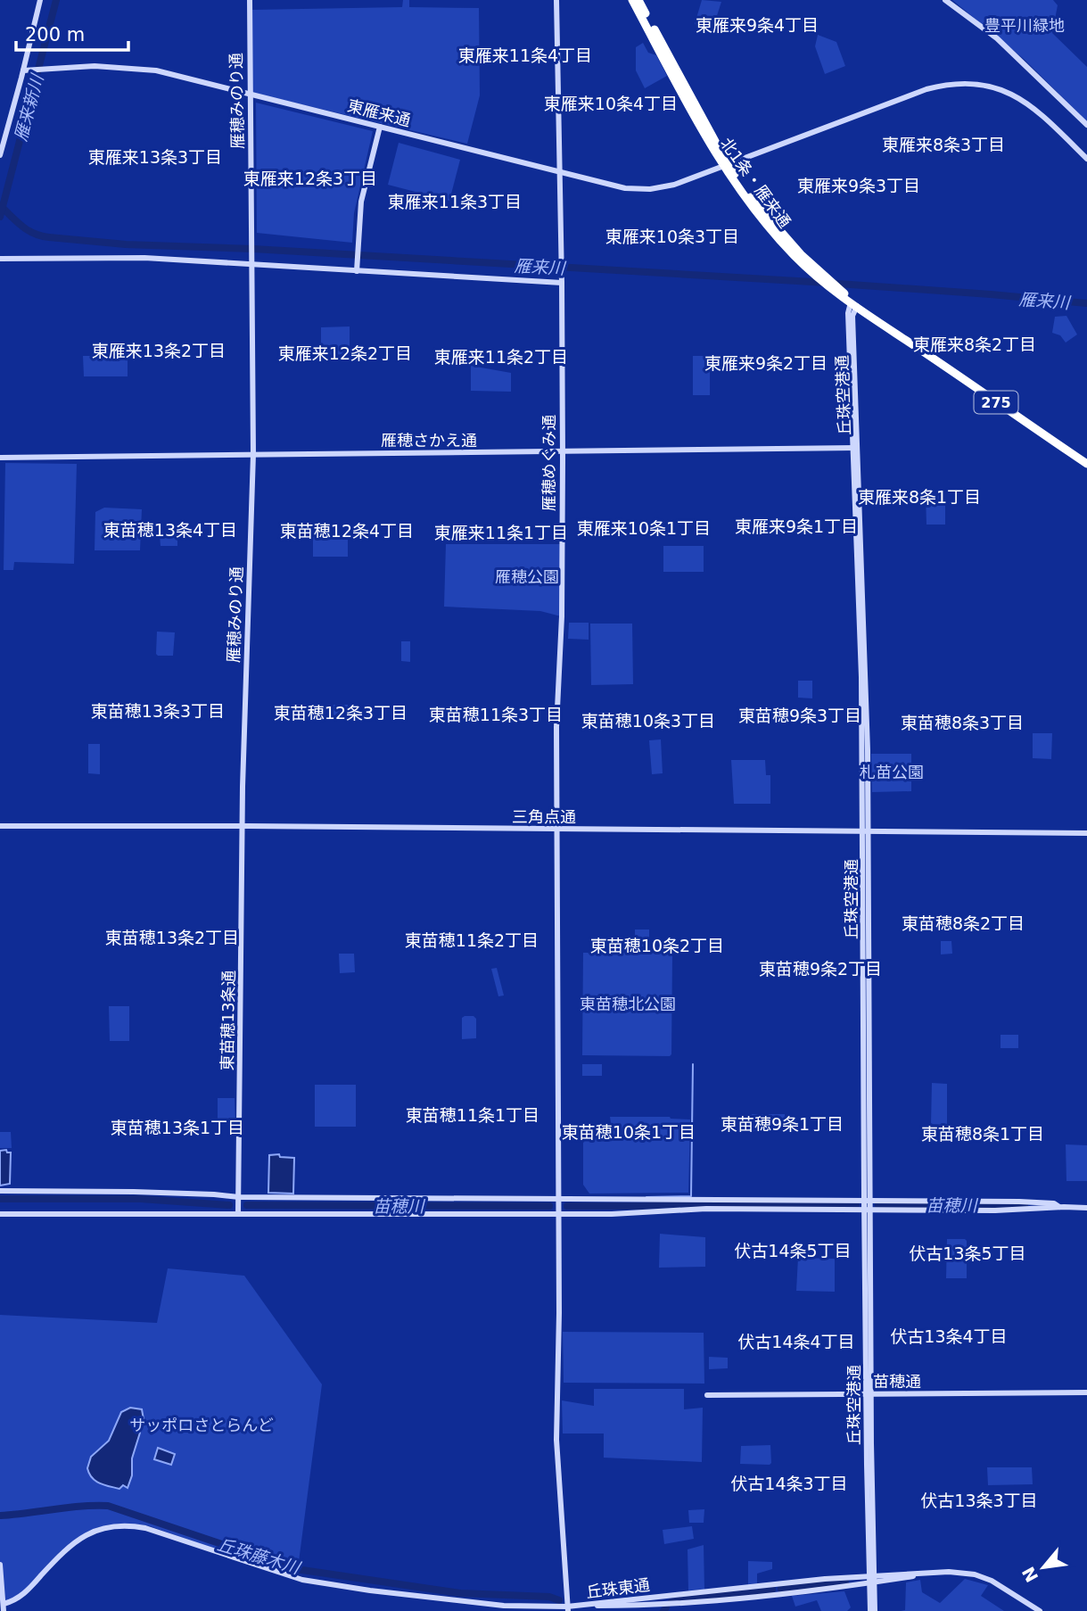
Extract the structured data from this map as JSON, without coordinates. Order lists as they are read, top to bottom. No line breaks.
{"streets":{"highway":["北1条・雁来通","275"],"street":["雁穂みのり通","東雁来通","丘珠空港通","雁穂さかえ通","雁穂めぐみ通","三角点通","東苗穂13条通","苗穂通","丘珠東通"]},"crossings":[["雁穂みのり通","東雁来通"],["雁穂みのり通","雁穂さかえ通"],["雁穂みのり通","三角点通"],["雁穂みのり通","東苗穂13条通"],["東雁来通","北1条・雁来通"],["東雁来通","雁穂めぐみ通"],["北1条・雁来通","丘珠空港通"],["丘珠空港通","雁穂さかえ通"],["丘珠空港通","三角点通"],["丘珠空港通","苗穂通"],["丘珠空港通","丘珠東通"],["雁穂さかえ通","雁穂めぐみ通"],["雁穂めぐみ通","三角点通"],["三角点通","東苗穂13条通"]],"districts":["東雁来9条4丁目","東雁来11条4丁目","東雁来10条4丁目","東雁来8条3丁目","東雁来13条3丁目","東雁来12条3丁目","東雁来9条3丁目","東雁来11条3丁目","東雁来10条3丁目","東雁来8条2丁目","東雁来13条2丁目","東雁来12条2丁目","東雁来11条2丁目","東雁来9条2丁目","東雁来8条1丁目","東雁来9条1丁目","東雁来10条1丁目","東苗穂13条4丁目","東苗穂12条4丁目","東雁来11条1丁目","東苗穂13条3丁目","東苗穂12条3丁目","東苗穂11条3丁目","東苗穂9条3丁目","東苗穂10条3丁目","東苗穂8条3丁目","東苗穂8条2丁目","東苗穂13条2丁目","東苗穂11条2丁目","東苗穂10条2丁目","東苗穂9条2丁目","東苗穂11条1丁目","東苗穂9条1丁目","東苗穂13条1丁目","東苗穂10条1丁目","東苗穂8条1丁目","伏古14条5丁目","伏古13条5丁目","伏古13条4丁目","伏古14条4丁目","伏古14条3丁目","伏古13条3丁目"],"water":["雁来新川","雁来川","苗穂川","丘珠藤木川"],"parks":["豊平川緑地","雁穂公園","札苗公園","東苗穂北公園","サッポロさとらんど"],"scale_bar":"200 m","north":"bottom left"}
